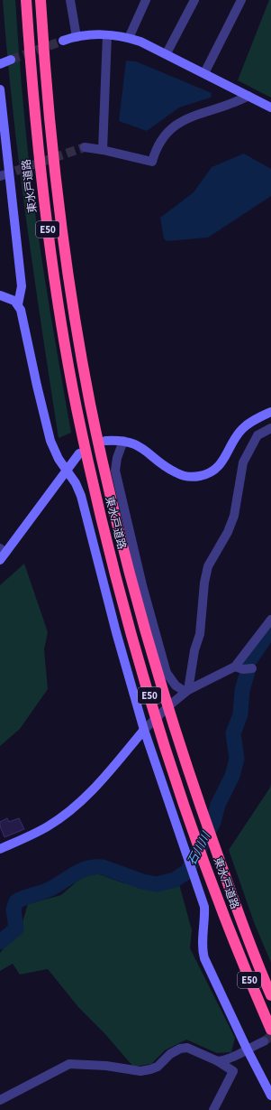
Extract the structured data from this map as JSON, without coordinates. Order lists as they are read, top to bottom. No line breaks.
{"streets":{"highway":["東水戸道路","E50"]},"water":["石川川"]}
